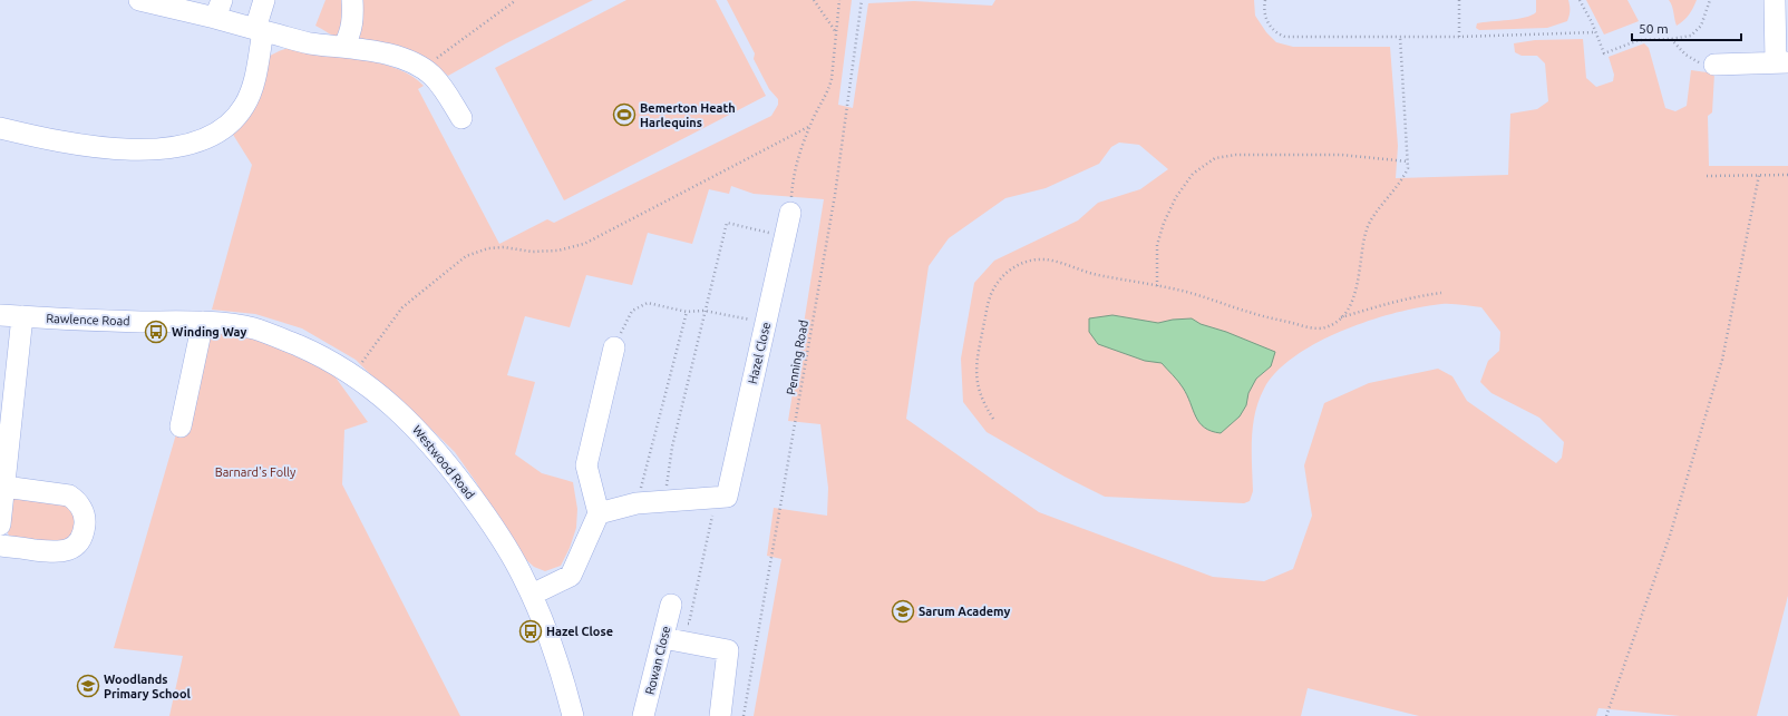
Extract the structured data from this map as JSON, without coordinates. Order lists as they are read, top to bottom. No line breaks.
{"streets":{"street":["Rawlence Road","Hazel Close","Westwood Road","Rowan Close"],"path":["Penning Road"]},"crossings":[["Rawlence Road","Westwood Road"]],"parks":["Barnard's Folly"],"places":{"sports":["Bemerton Heath Harlequins"],"bus stop":["Winding Way","Hazel Close"],"school or university":["Sarum Academy","Woodlands Primary School"]},"scale_bar":"50 m"}
